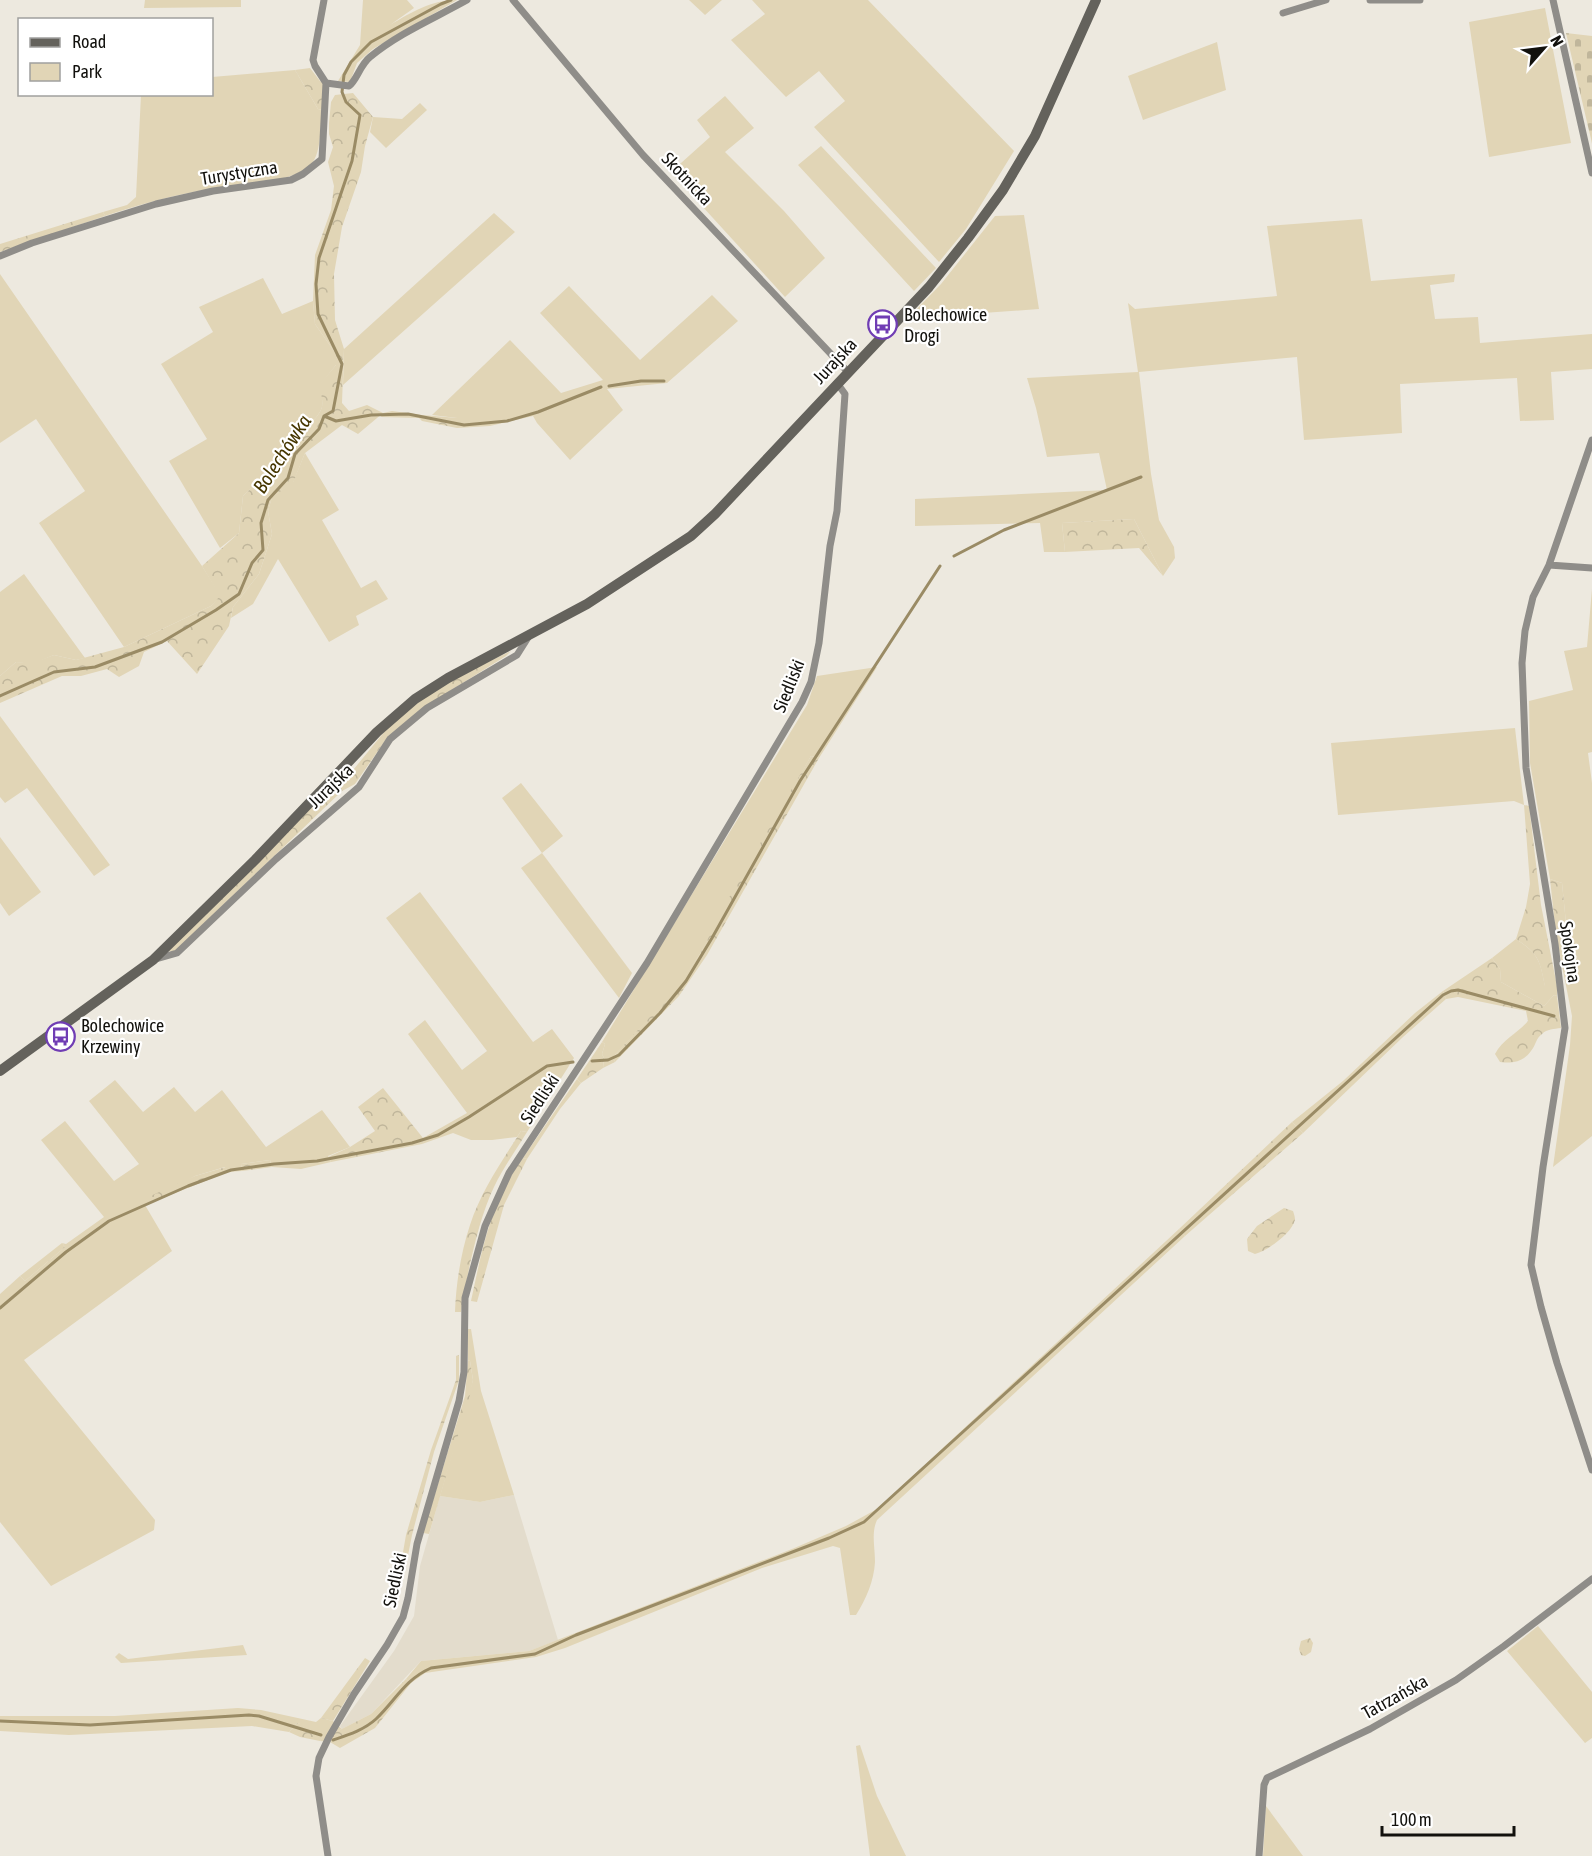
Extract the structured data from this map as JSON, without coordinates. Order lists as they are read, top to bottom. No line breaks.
{"streets":{"street":["Turystyczna","Skotnicka","Jurajska","Siedliski","Spokojna","Tatrzańska"]},"crossings":[["Skotnicka","Jurajska"],["Jurajska","Siedliski"]],"water":["Bolechówka"],"places":{"bus stop":["Bolechowice Drogi","Bolechowice Krzewiny"]},"legend":["Road","Park"],"scale_bar":"100 m","north":"top right"}
